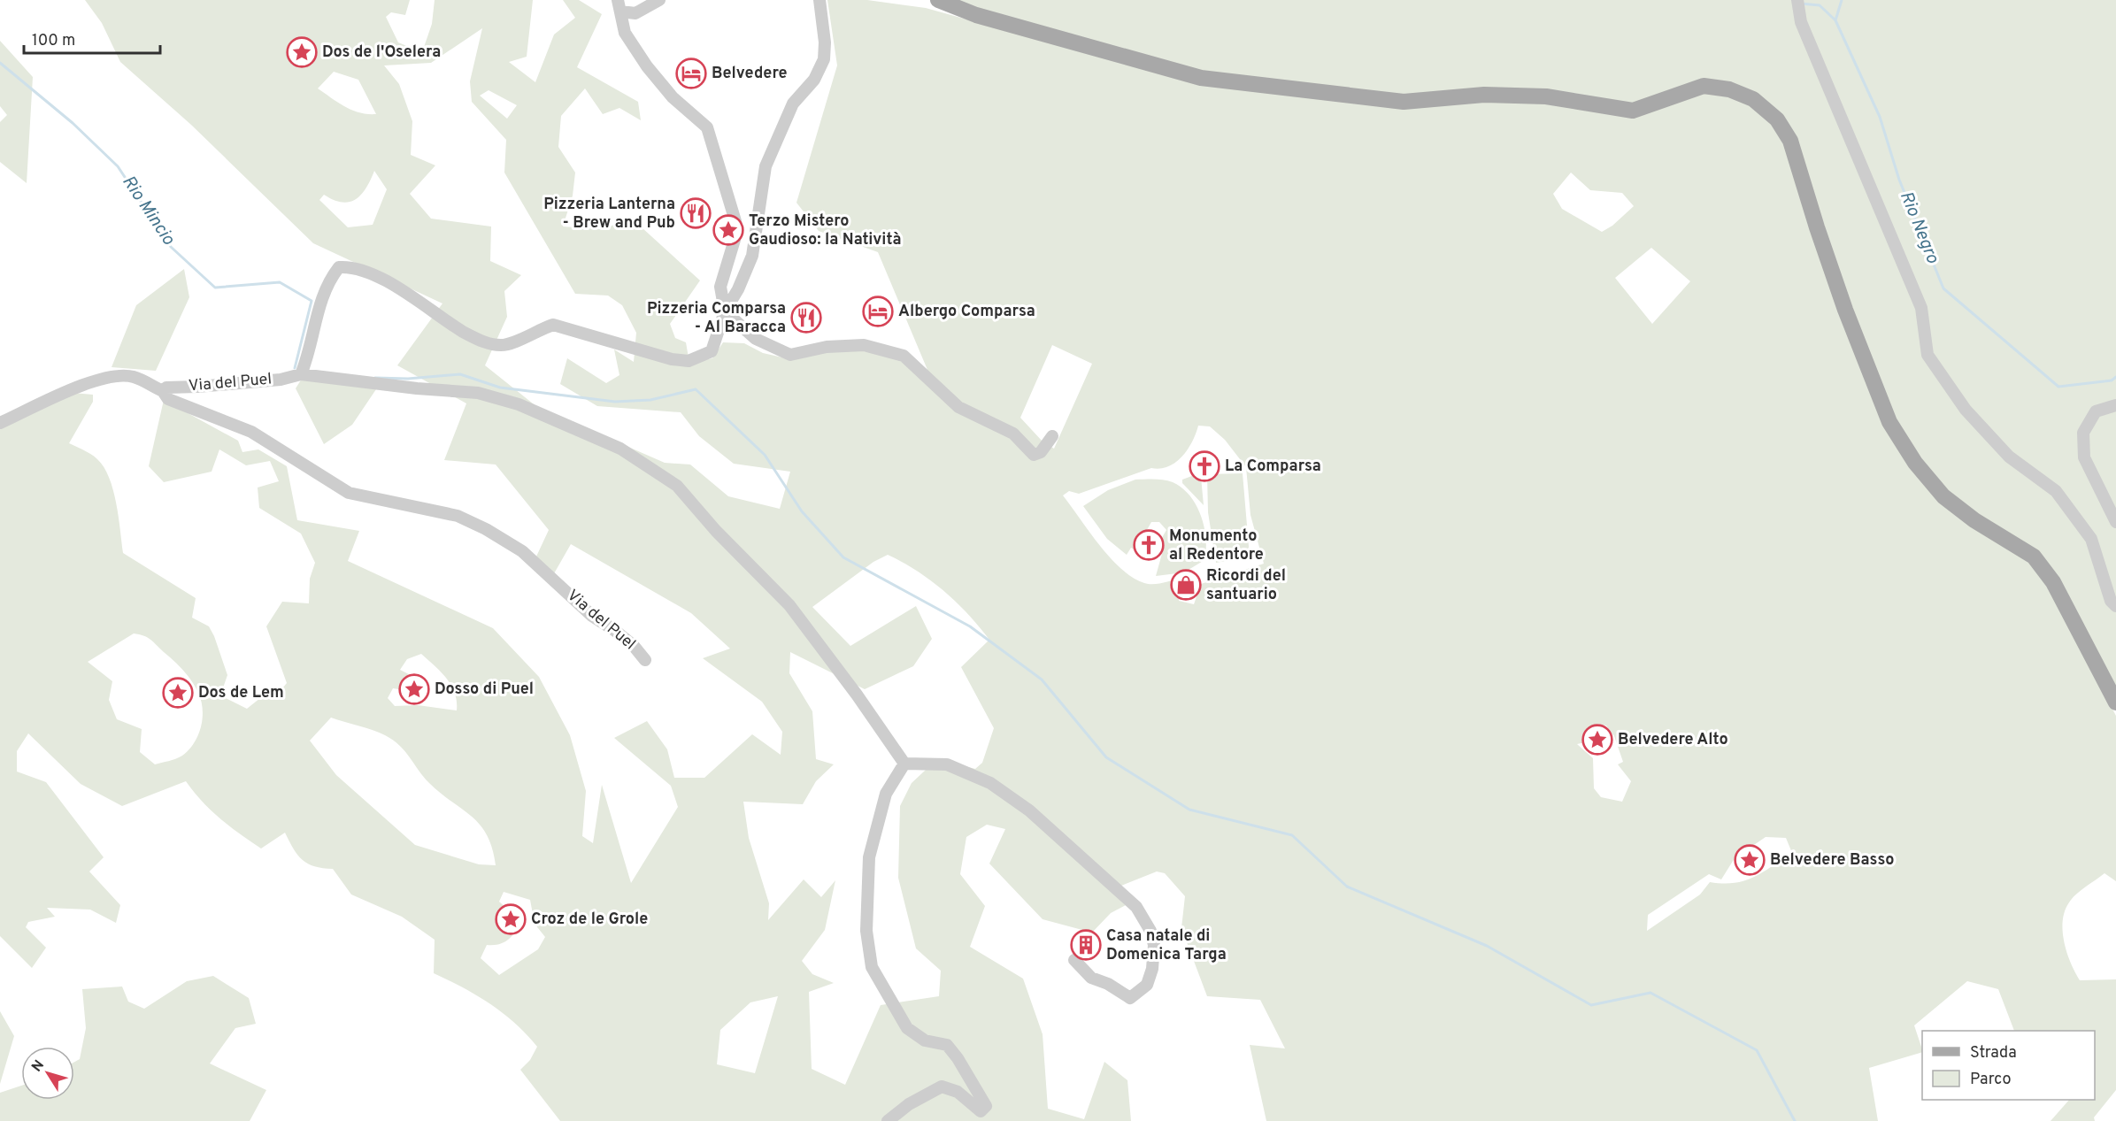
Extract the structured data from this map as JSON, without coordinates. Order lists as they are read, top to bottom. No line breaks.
{"streets":{"street":["Via del Puel"]},"water":["Rio Mincio","Rio Negro"],"places":{"place":["Dos de l'Oselera","Terzo Mistero Gaudioso: la Natività","Dosso di Puel","Dos de Lem","Belvedere Alto","Belvedere Basso","Croz de le Grole"],"hotel":["Belvedere","Albergo Comparsa"],"restaurant":["Pizzeria Lanterna - Brew and Pub","Pizzeria Comparsa - Al Baracca"],"church":["La Comparsa","Monumento al Redentore"],"shop":["Ricordi del santuario"],"building":["Casa natale di Domenica Targa"]},"legend":["Strada","Parco"],"scale_bar":"100 m","north":"top left"}
